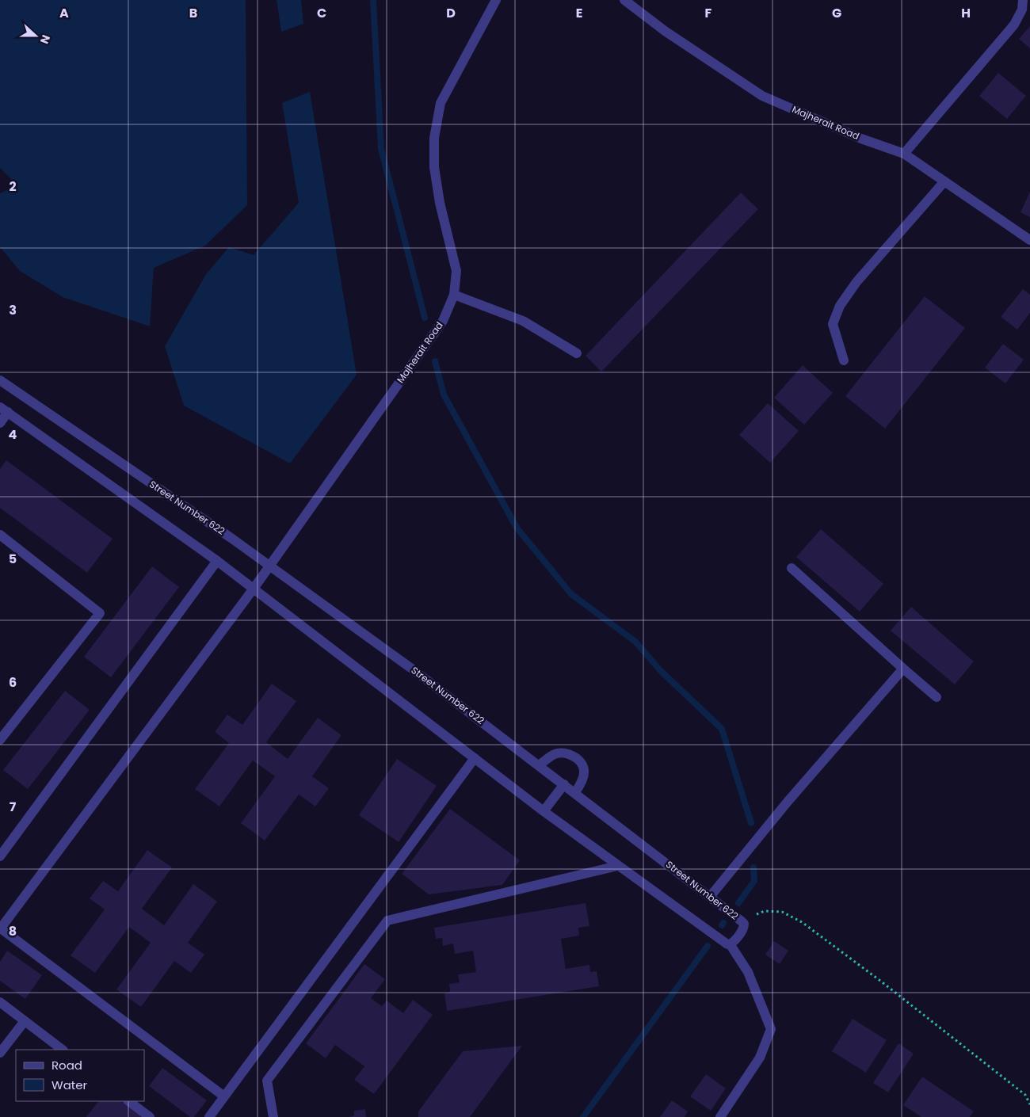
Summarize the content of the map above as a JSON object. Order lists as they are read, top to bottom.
{
  "streets": {
    "street": ["Majherait Road", "Street Number 622"]
  },
  "crossings": [
    ["Majherait Road", "Street Number 622"]
  ],
  "legend": ["Road", "Water"],
  "north": "right",
  "grid": {
    "columns": [
      "A",
      "B",
      "C",
      "D",
      "E",
      "F",
      "G",
      "H"
    ],
    "rows": [
      "2",
      "3",
      "4",
      "5",
      "6",
      "7",
      "8"
    ]
  }
}
